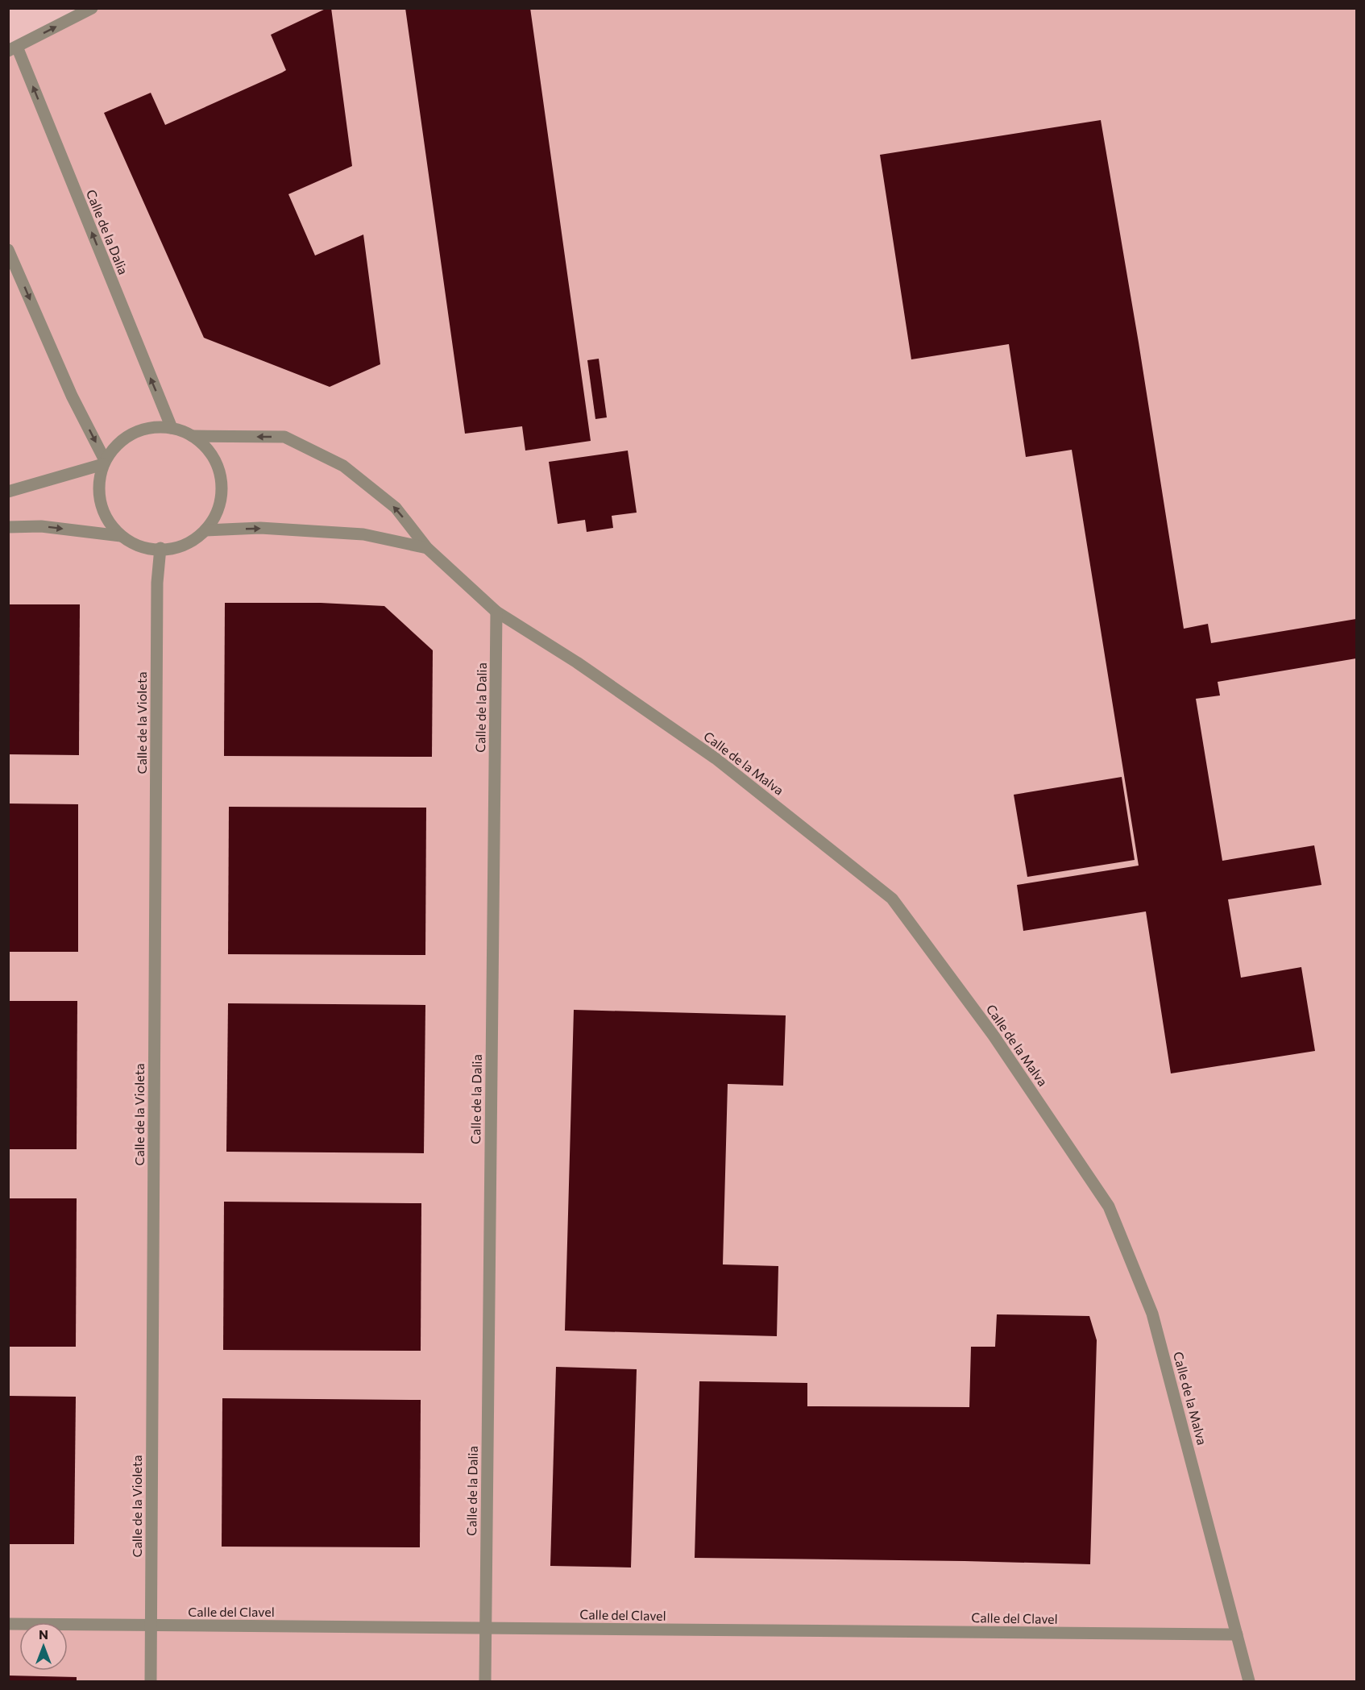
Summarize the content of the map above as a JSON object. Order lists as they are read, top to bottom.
{
  "streets": {
    "street": [
      "Calle de la Dalia",
      "Calle de la Violeta",
      "Calle de la Malva",
      "Calle del Clavel"
    ]
  },
  "crossings": [
    ["Calle de la Dalia", "Calle de la Violeta"],
    ["Calle de la Dalia", "Calle de la Malva"],
    ["Calle de la Dalia", "Calle del Clavel"],
    ["Calle de la Violeta", "Calle del Clavel"],
    ["Calle de la Malva", "Calle del Clavel"]
  ],
  "north": "top"
}
